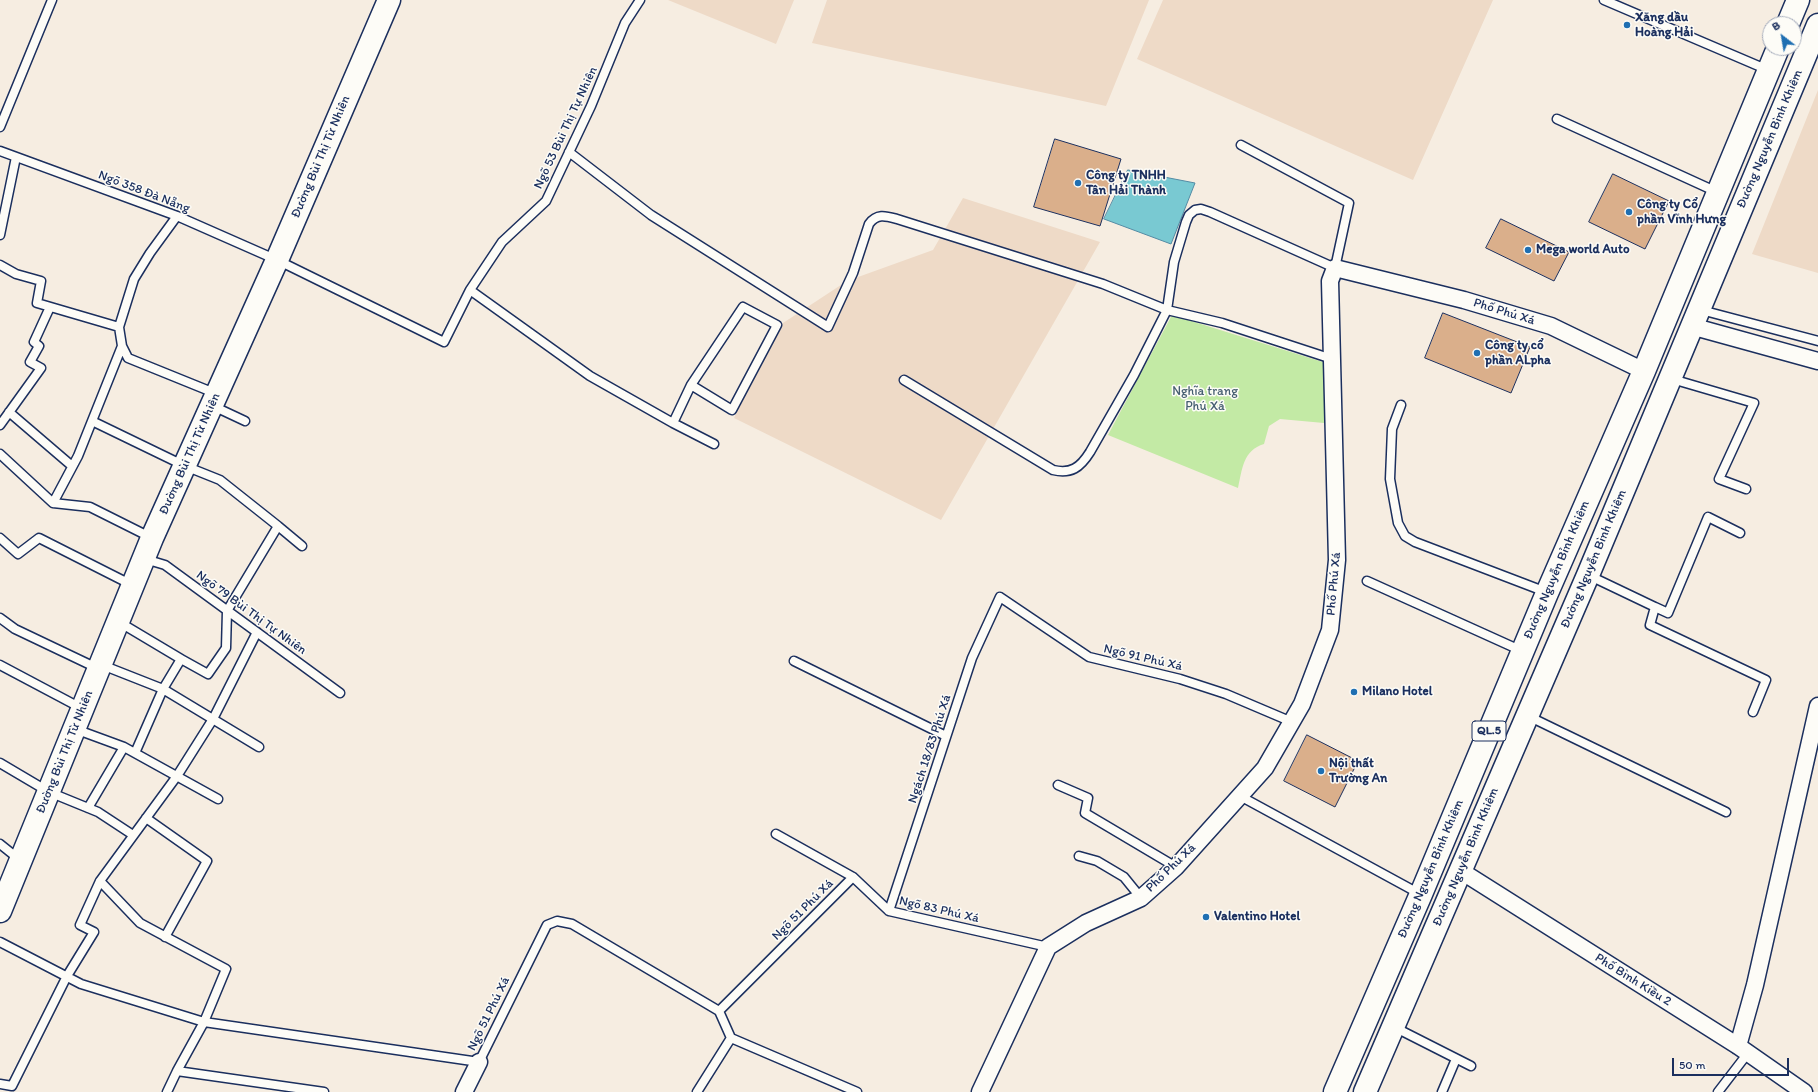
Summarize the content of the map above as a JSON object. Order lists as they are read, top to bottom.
{
  "streets": {
    "main road": [
      "Đường Nguyễn Bình Khiêm",
      "Đường Bùi Thị Từ Nhiên",
      "Đường Nguyễn Bỉnh Khiêm",
      "QL.5"
    ],
    "street": ["Phố Phú Xá", "Phố Bình Kiều 2"],
    "lane": [
      "Ngõ 53 Bùi Thị Tự Nhiên",
      "Ngõ 358 Đà Nẵng",
      "Ngõ 79 Bùi Thị Tự Nhiên",
      "Ngõ 91 Phú Xá",
      "Ngách 18/83 Phú Xá",
      "Ngõ 51 Phú Xá",
      "Ngõ 83 Phú Xá"
    ]
  },
  "crossings": [
    ["Ngõ 53 Bùi Thị Tự Nhiên", "Đường Bùi Thị Từ Nhiên"],
    ["Ngõ 53 Bùi Thị Tự Nhiên", "Ngõ 358 Đà Nẵng"],
    ["Đường Nguyễn Bình Khiêm", "Phố Bình Kiều 2"],
    ["Đường Bùi Thị Từ Nhiên", "Ngõ 358 Đà Nẵng"],
    ["Đường Bùi Thị Từ Nhiên", "Ngõ 79 Bùi Thị Tự Nhiên"],
    ["Phố Phú Xá", "Đường Nguyễn Bỉnh Khiêm"],
    ["Phố Phú Xá", "Ngõ 91 Phú Xá"],
    ["Phố Phú Xá", "Ngõ 83 Phú Xá"],
    ["Ngõ 91 Phú Xá", "Ngách 18/83 Phú Xá"],
    ["Ngách 18/83 Phú Xá", "Ngõ 83 Phú Xá"],
    ["Ngõ 51 Phú Xá", "Ngõ 83 Phú Xá"]
  ],
  "parks": ["Nghĩa trang Phú Xá"],
  "places": [
    "Xăng dầu Hoàng Hải",
    "Công ty TNHH Tân Hải Thành",
    "Công ty Cổ phần Vĩnh Hưng",
    "Mega world Auto",
    "Công ty cổ phần ALpha",
    "Milano Hotel",
    "Nội thất Trường An",
    "Valentino Hotel"
  ],
  "scale_bar": "50 m",
  "north": "top left"
}
